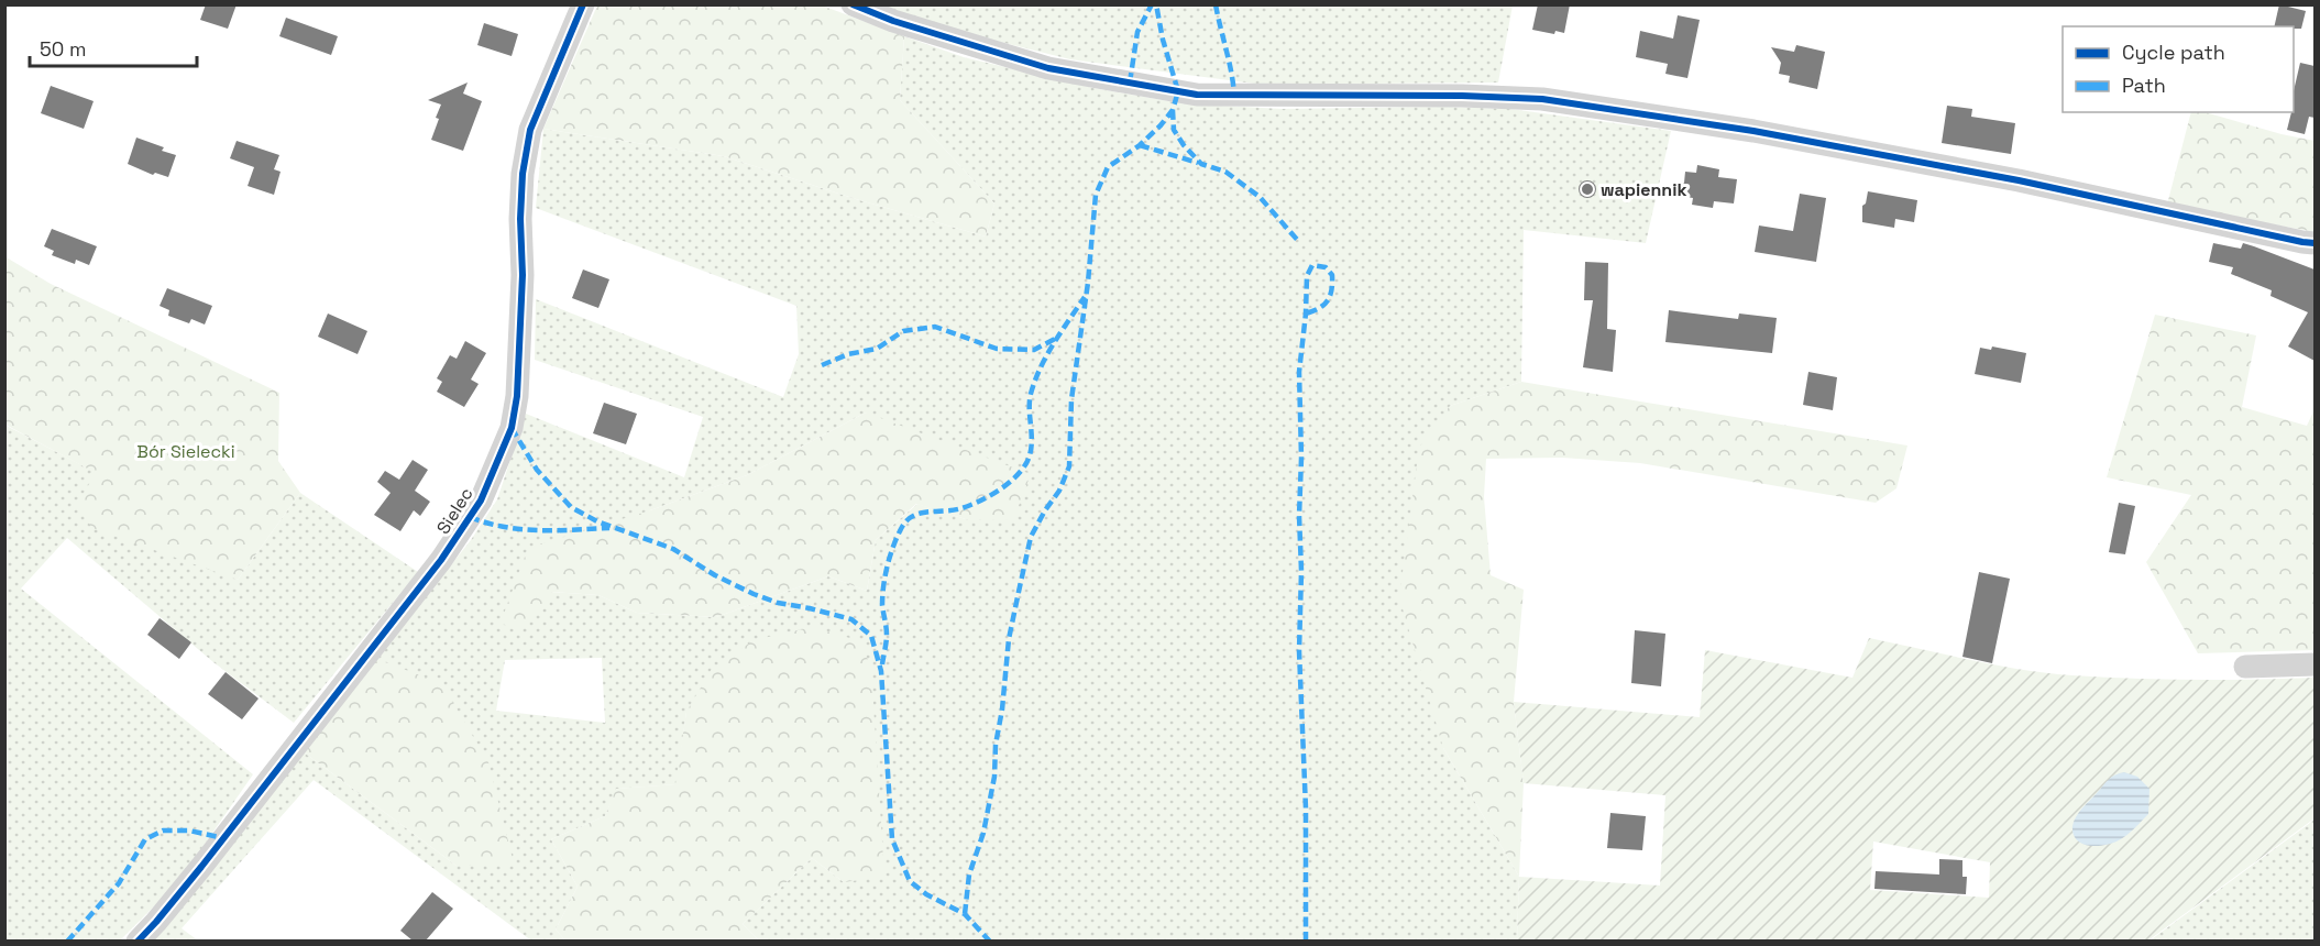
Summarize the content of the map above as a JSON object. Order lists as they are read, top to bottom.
{
  "streets": {
    "street": ["Sielec"]
  },
  "parks": ["Bór Sielecki"],
  "places": ["wapiennik"],
  "legend": ["Cycle path", "Path"],
  "scale_bar": "50 m"
}
